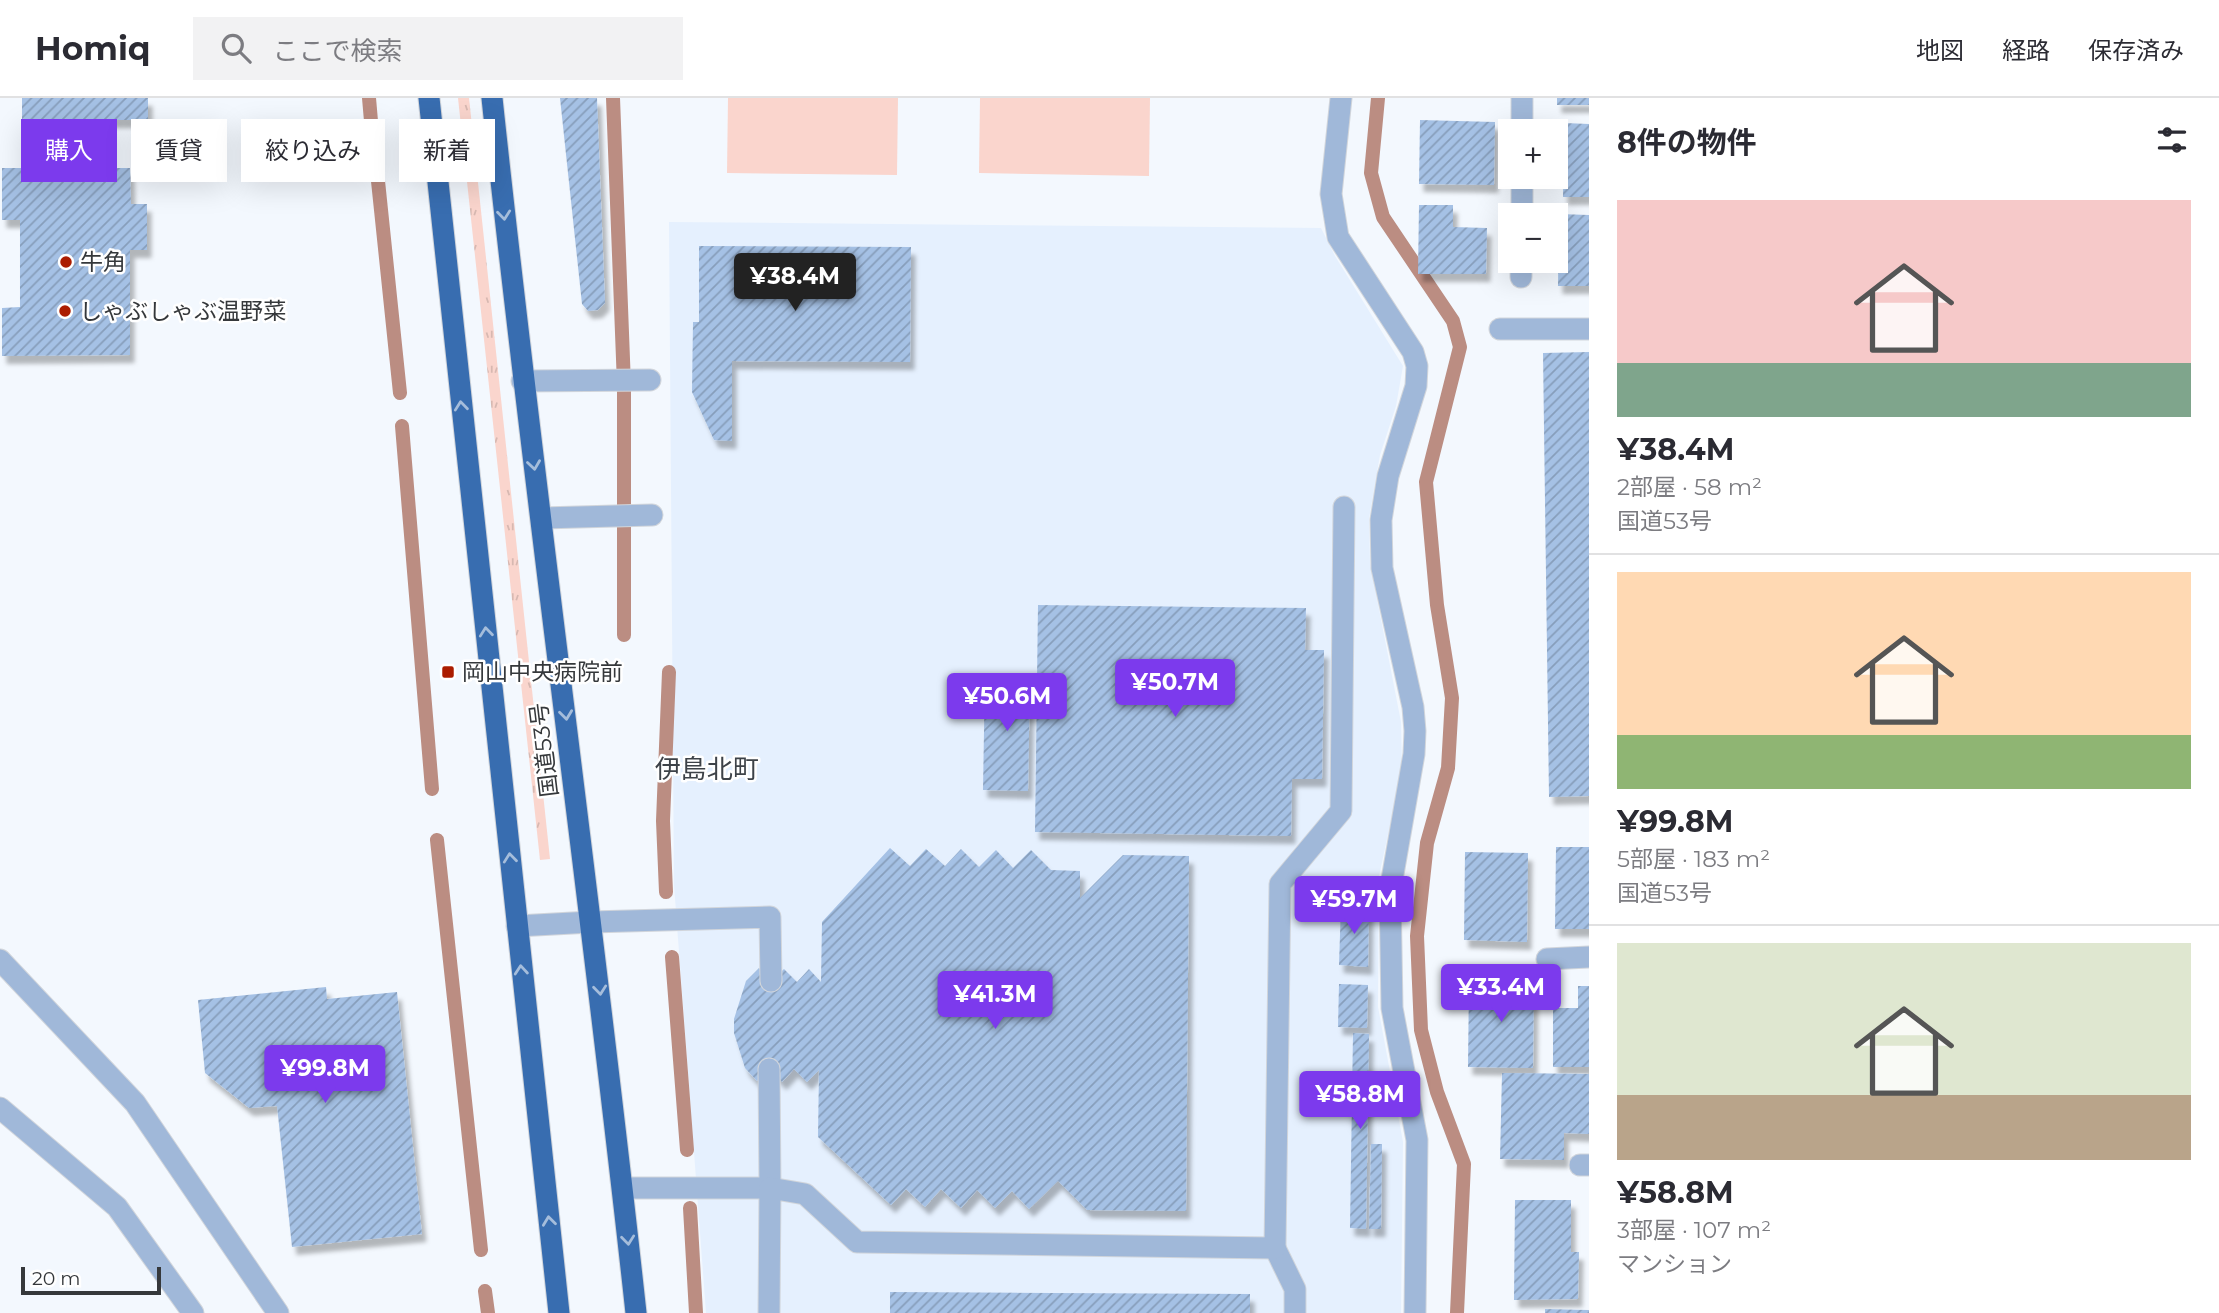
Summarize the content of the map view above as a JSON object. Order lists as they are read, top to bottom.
{
  "streets": {
    "highway": ["国道53号"]
  },
  "districts": ["伊島北町"],
  "places": {
    "other": ["牛角", "しゃぶしゃぶ温野菜"],
    "transit": ["岡山中央病院前"]
  },
  "scale_bar": "20 m",
  "page": {
    "header": "Homiq",
    "search": "ここで検索",
    "nav": ["地図", "経路", "保存済み"],
    "heading": "8件の物件",
    "map_buttons": ["+", "−"],
    "chip": [
      "購入",
      "賃貸",
      "絞り込み",
      "新着"
    ],
    "list": [
      {
        "name": "¥38.4M",
        "note": "2部屋 · 58 m² · 国道53号"
      },
      {
        "name": "¥99.8M",
        "note": "5部屋 · 183 m² · 国道53号"
      },
      {
        "name": "¥58.8M",
        "note": "3部屋 · 107 m² · マンション"
      }
    ],
    "price": [
      "¥38.4M",
      "¥50.7M",
      "¥50.6M",
      "¥59.7M",
      "¥33.4M",
      "¥41.3M",
      "¥99.8M",
      "¥58.8M"
    ],
    "scale": "20 m"
  }
}
